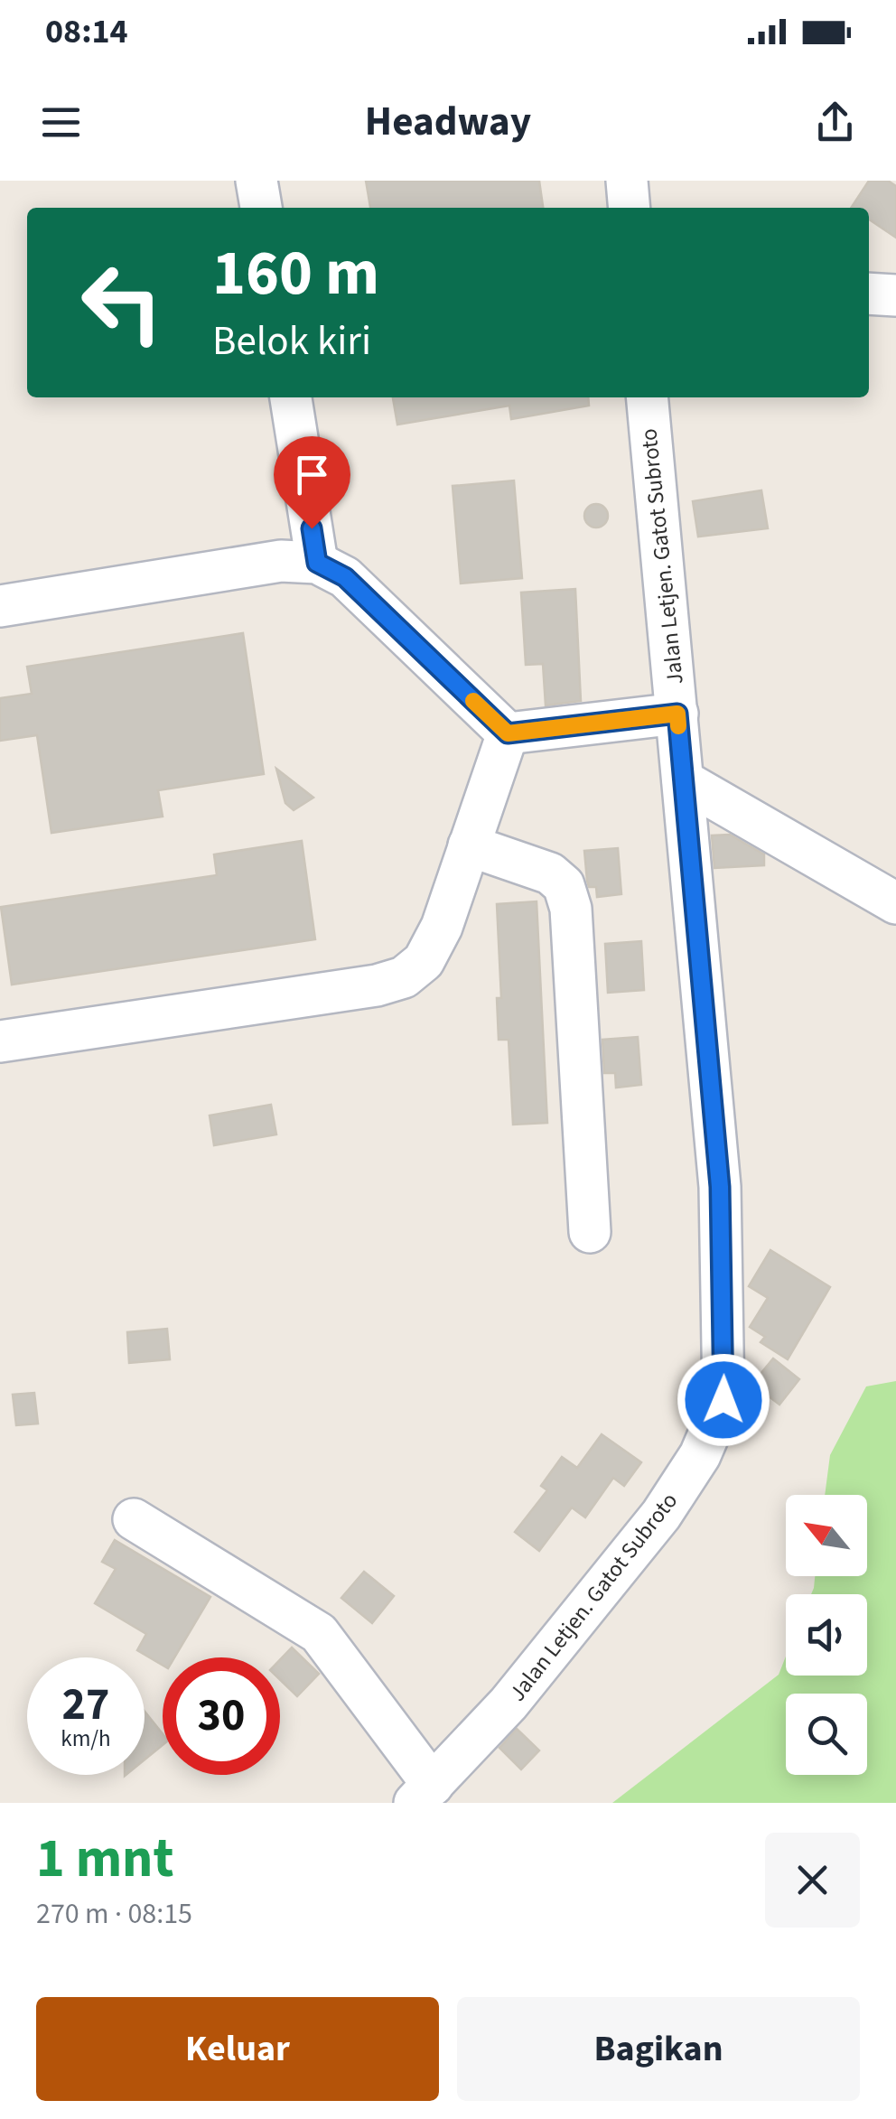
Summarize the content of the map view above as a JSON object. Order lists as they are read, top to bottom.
{
  "streets": {
    "street": ["Jalan Letjen. Gatot Subroto"]
  },
  "north": "top left",
  "page": {
    "status": "08:14",
    "header": "Headway",
    "turn": ["160 m", "Belok kiri"],
    "speed": "27 km/h",
    "limit": "30",
    "heading": ["1 mnt", "270 m · 08:15"],
    "buttons": ["Keluar", "Bagikan"]
  }
}
